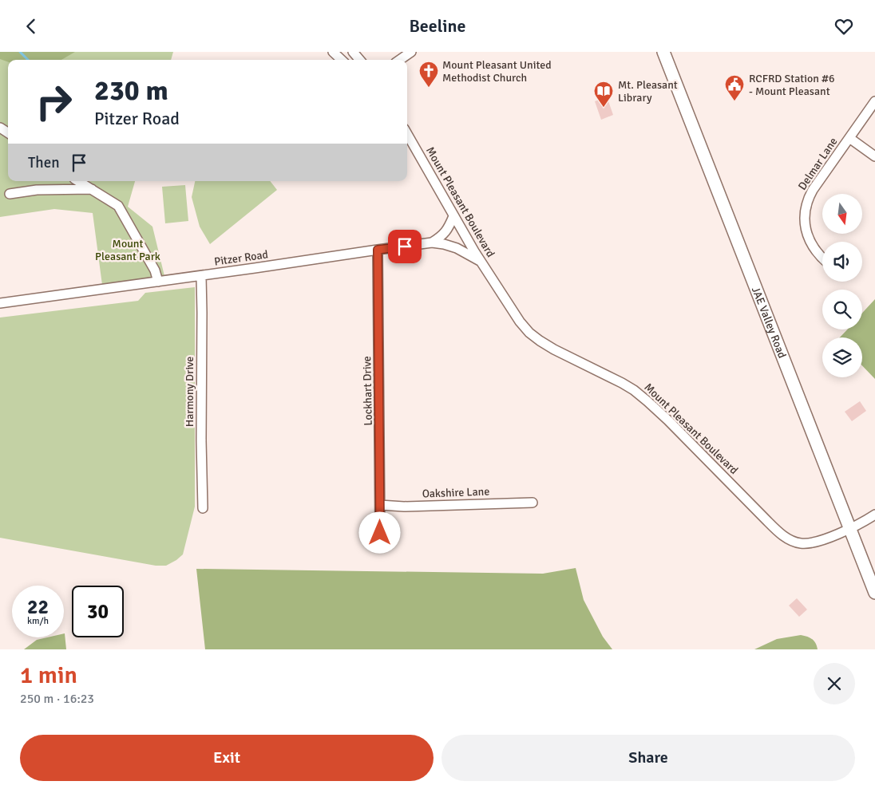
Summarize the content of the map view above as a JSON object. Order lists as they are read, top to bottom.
{
  "streets": {
    "main road": ["JAE Valley Road"],
    "street": [
      "Delmar Lane",
      "Mount Pleasant Boulevard",
      "Pitzer Road",
      "Lockhart Drive",
      "Harmony Drive",
      "Oakshire Lane"
    ]
  },
  "crossings": [
    ["Mount Pleasant Boulevard", "Pitzer Road"],
    ["Mount Pleasant Boulevard", "JAE Valley Road"],
    ["Pitzer Road", "Lockhart Drive"],
    ["Pitzer Road", "Harmony Drive"],
    ["Lockhart Drive", "Oakshire Lane"]
  ],
  "parks": ["Mount Pleasant Park"],
  "places": {
    "church": ["Mount Pleasant United Methodist Church"],
    "public building": ["RCFRD Station #6 - Mount Pleasant"],
    "library": ["Mt. Pleasant Library"]
  },
  "north": "bottom",
  "page": {
    "header": "Beeline",
    "turn": ["230 m", "Pitzer Road"],
    "then": "Then",
    "speed": "22 km/h",
    "limit": "30",
    "heading": ["1 min", "250 m · 16:23"],
    "buttons": ["Exit", "Share"]
  }
}
